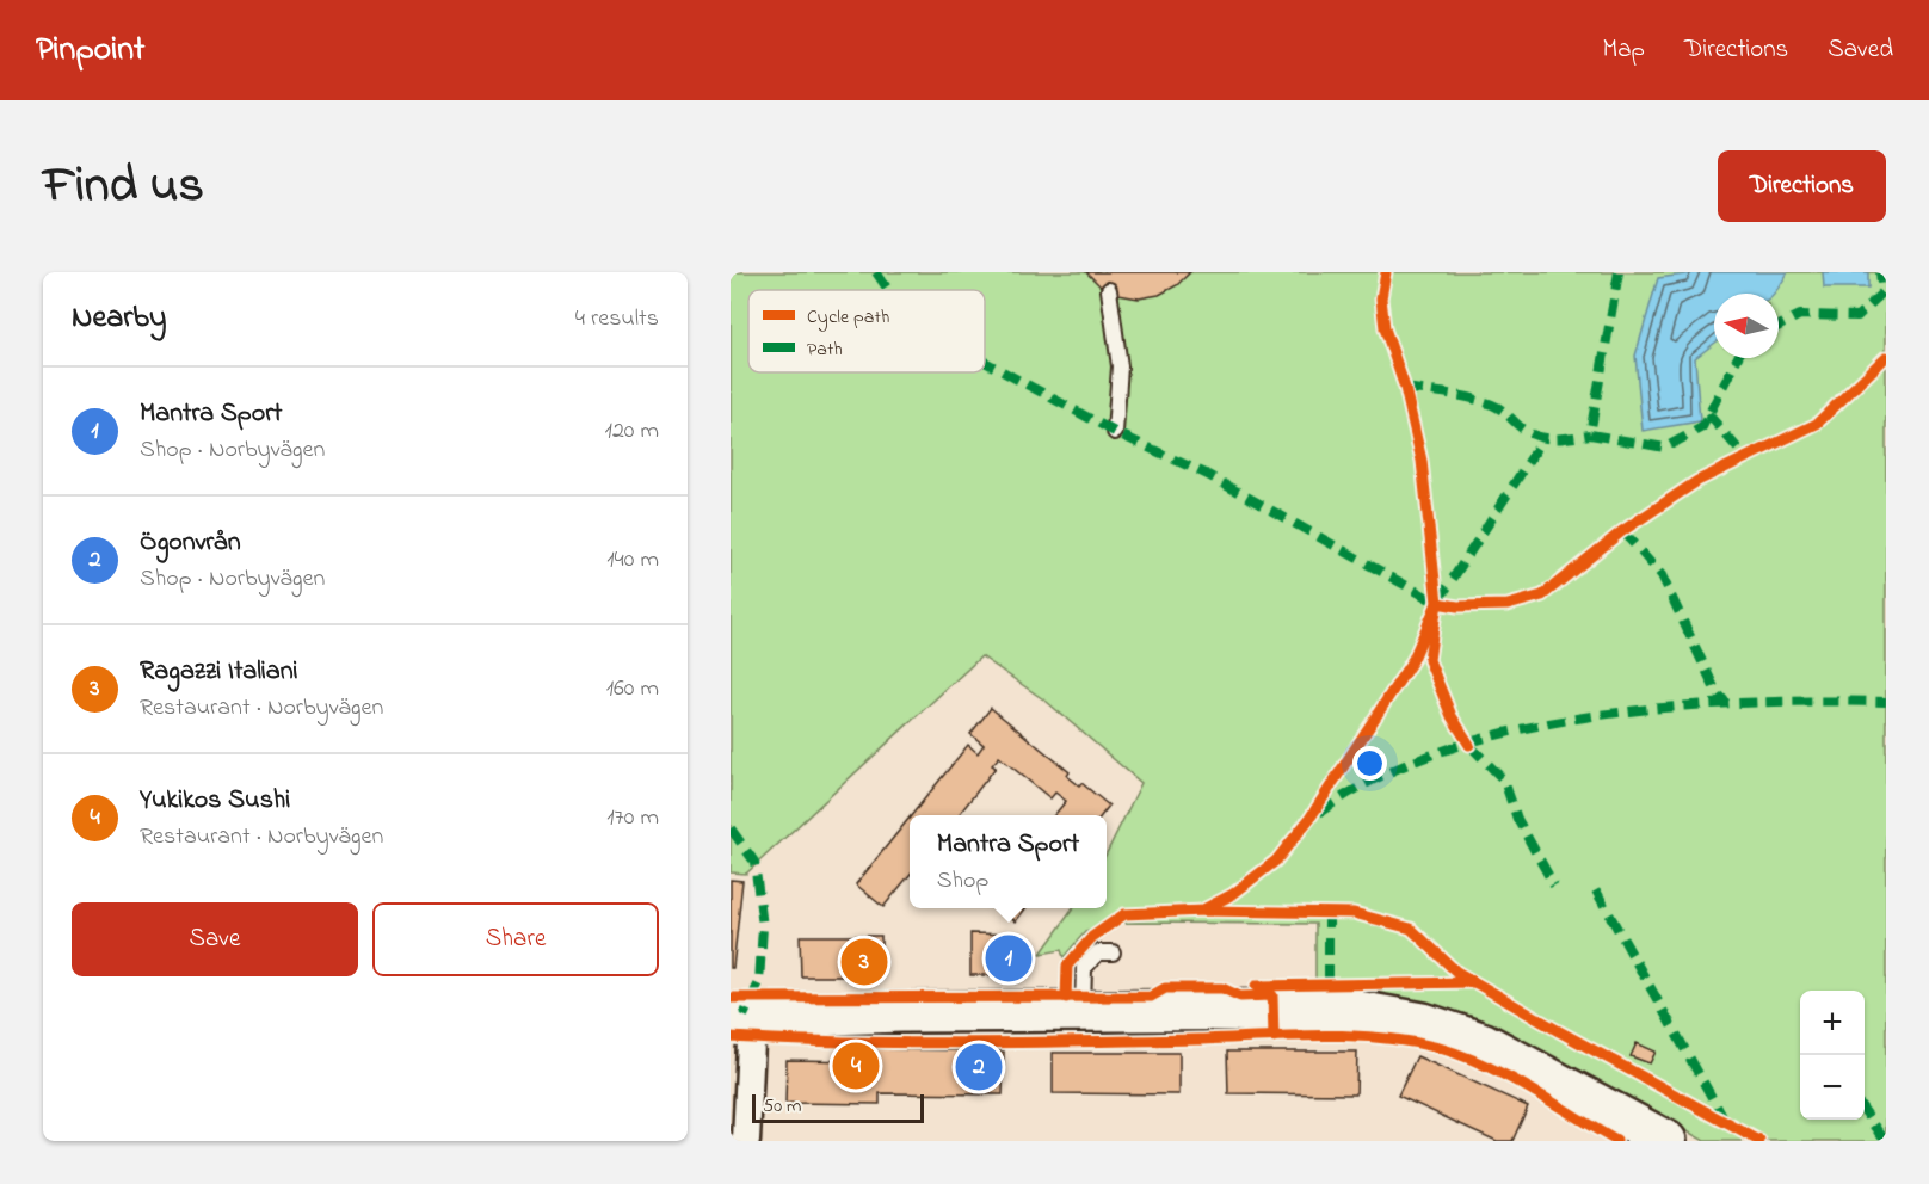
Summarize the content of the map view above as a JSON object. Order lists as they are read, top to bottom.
{
  "legend": ["Cycle path", "Path"],
  "scale_bar": "50 m",
  "north": "left",
  "page": {
    "header": "Pinpoint",
    "nav": ["Map", "Directions", "Saved"],
    "title": "Find us",
    "buttons": [
      "Directions",
      ["Save", "Share"]
    ],
    "heading": ["Nearby", "4 results"],
    "list": [
      {
        "mark": "1",
        "name": "Mantra Sport",
        "note": "Shop · Norbyvägen",
        "value": "120 m"
      },
      {
        "mark": "2",
        "name": "Ögonvrån",
        "note": "Shop · Norbyvägen",
        "value": "140 m"
      },
      {
        "mark": "3",
        "name": "Ragazzi Italiani",
        "note": "Restaurant · Norbyvägen",
        "value": "160 m"
      },
      {
        "mark": "4",
        "name": "Yukikos Sushi",
        "note": "Restaurant · Norbyvägen",
        "value": "170 m"
      }
    ],
    "popup": ["Mantra Sport", "Shop"],
    "pins": [
      "1",
      "3",
      "4",
      "2"
    ],
    "map_buttons": ["+", "−"],
    "scale": "50 m"
  }
}
